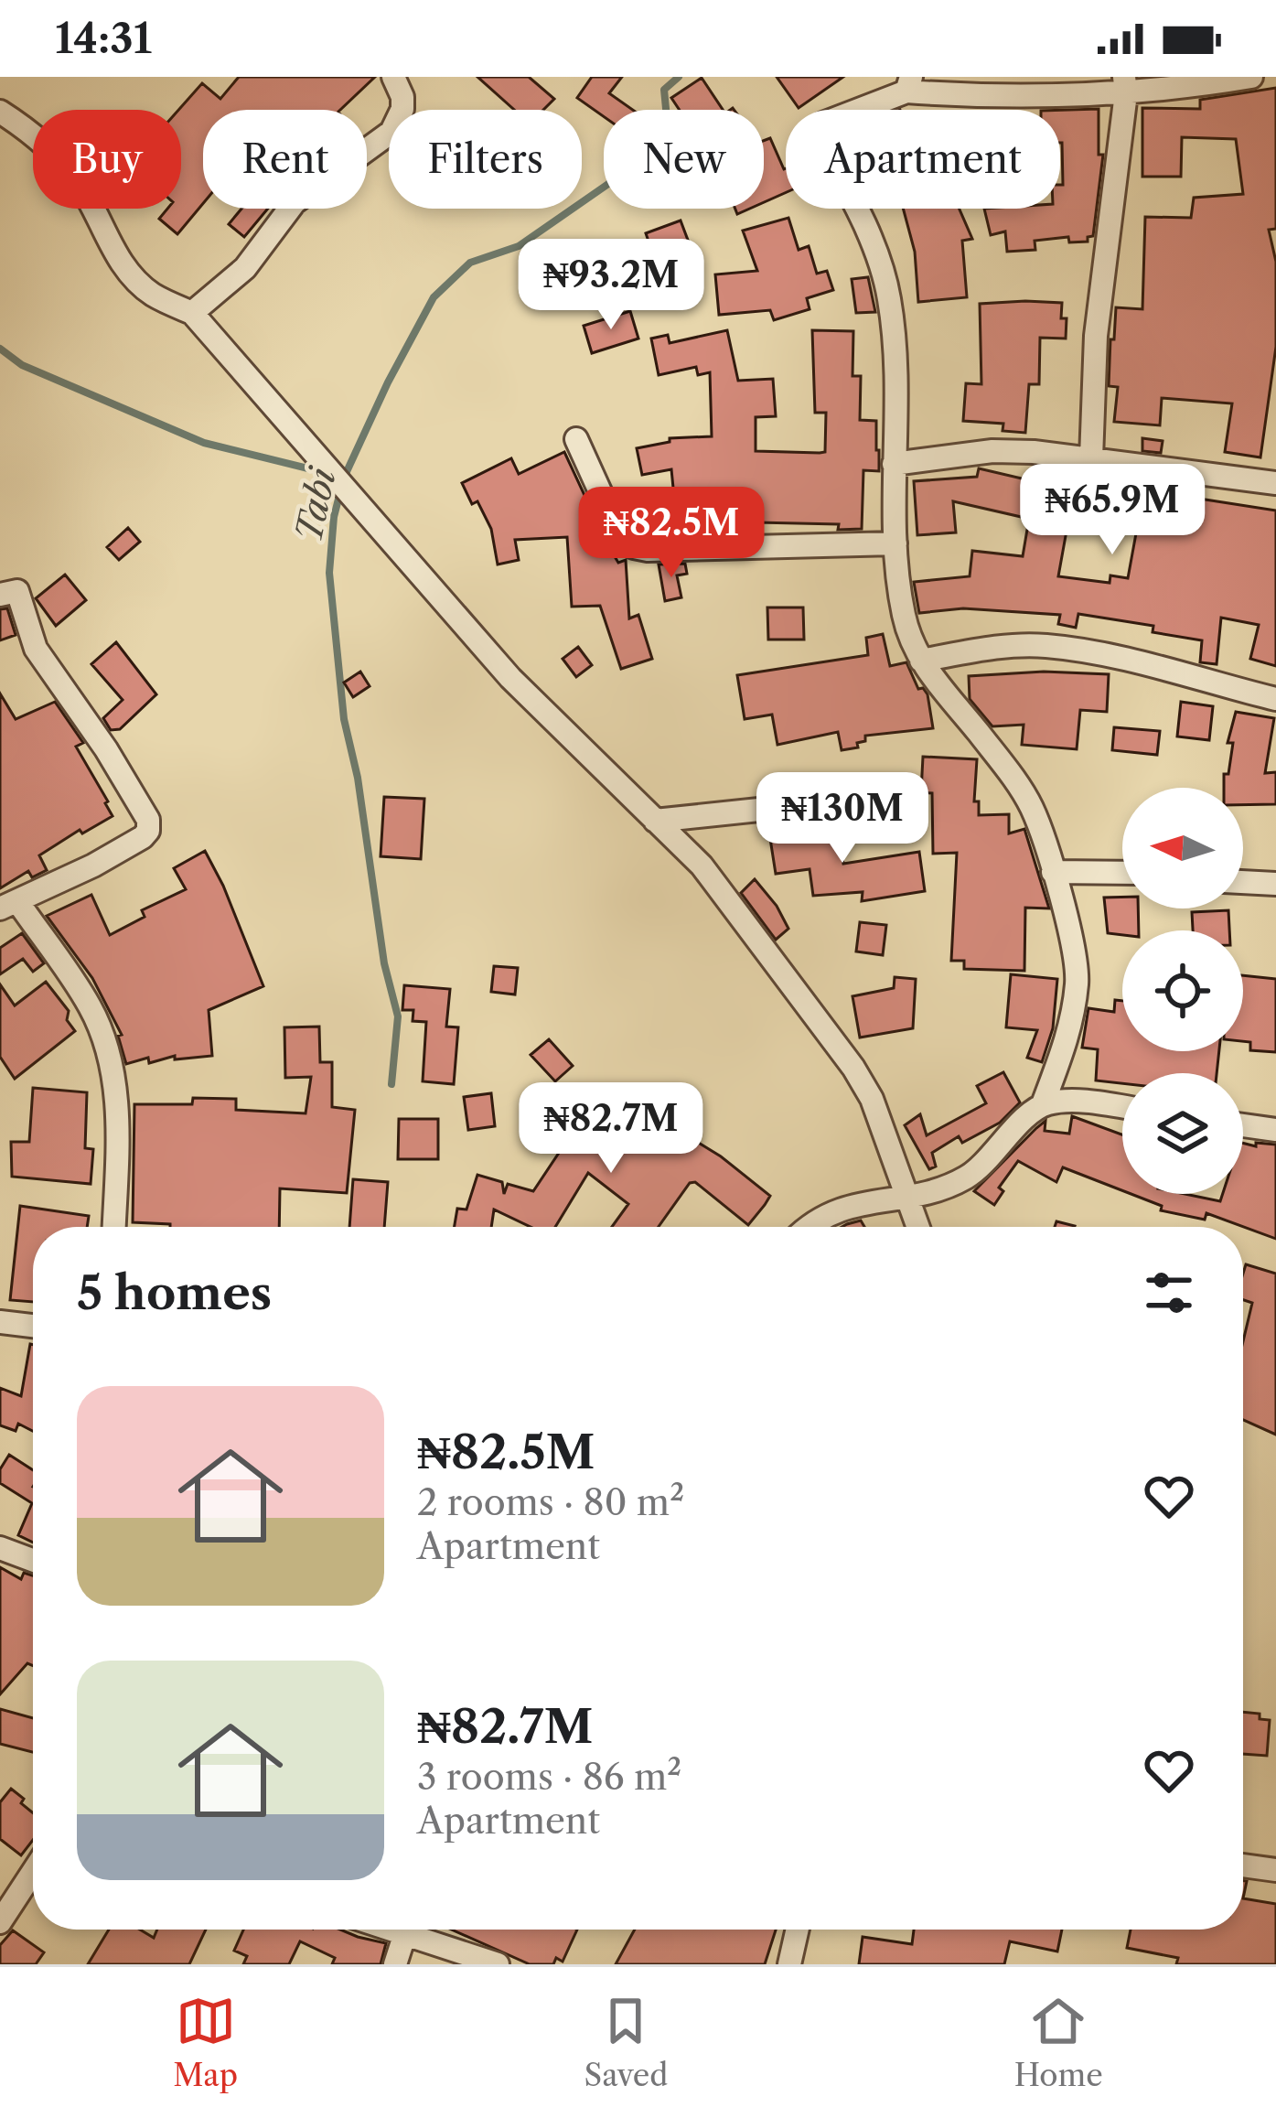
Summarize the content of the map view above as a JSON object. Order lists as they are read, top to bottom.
{
  "water": ["Tabi"],
  "north": "left",
  "page": {
    "status": "14:31",
    "chip": [
      "Buy",
      "Rent",
      "Filters",
      "New",
      "Apartment"
    ],
    "price": [
      "₦93.2M",
      "₦65.9M",
      "₦82.5M",
      "₦130M",
      "₦82.7M"
    ],
    "heading": "5 homes",
    "list": [
      {
        "name": "₦82.5M",
        "note": "2 rooms · 80 m² · Apartment"
      },
      {
        "name": "₦82.7M",
        "note": "3 rooms · 86 m² · Apartment"
      }
    ],
    "tabs": ["Map", "Saved", "Home"]
  }
}
